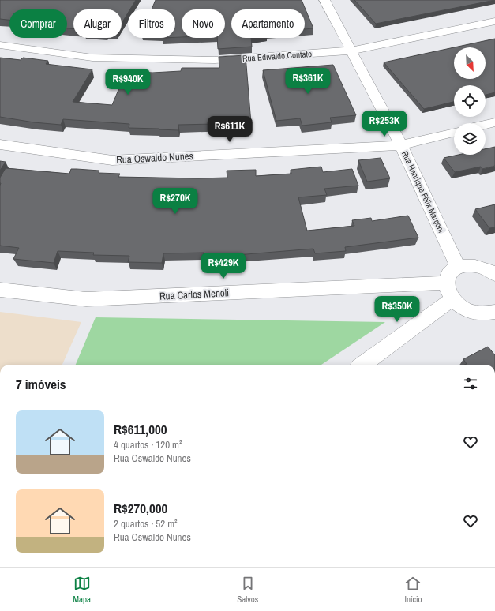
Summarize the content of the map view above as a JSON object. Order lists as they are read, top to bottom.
{
  "streets": {
    "street": [
      "Rua Edivaldo Contato",
      "Rua Oswaldo Nunes",
      "Rua Henrique Félix Marçoni",
      "Rua Carlos Menoli"
    ]
  },
  "crossings": [
    ["Rua Edivaldo Contato", "Rua Henrique Félix Marçoni"],
    ["Rua Oswaldo Nunes", "Rua Henrique Félix Marçoni"]
  ],
  "north": "bottom right",
  "page": {
    "chip": [
      "Comprar",
      "Alugar",
      "Filtros",
      "Novo",
      "Apartamento"
    ],
    "price": [
      "R$361K",
      "R$940K",
      "R$253K",
      "R$611K",
      "R$270K",
      "R$429K",
      "R$350K"
    ],
    "heading": "7 imóveis",
    "list": [
      {
        "name": "R$611,000",
        "note": "4 quartos · 120 m² · Rua Oswaldo Nunes"
      },
      {
        "name": "R$270,000",
        "note": "2 quartos · 52 m² · Rua Oswaldo Nunes"
      }
    ],
    "tabs": ["Mapa", "Salvos", "Início"]
  }
}
